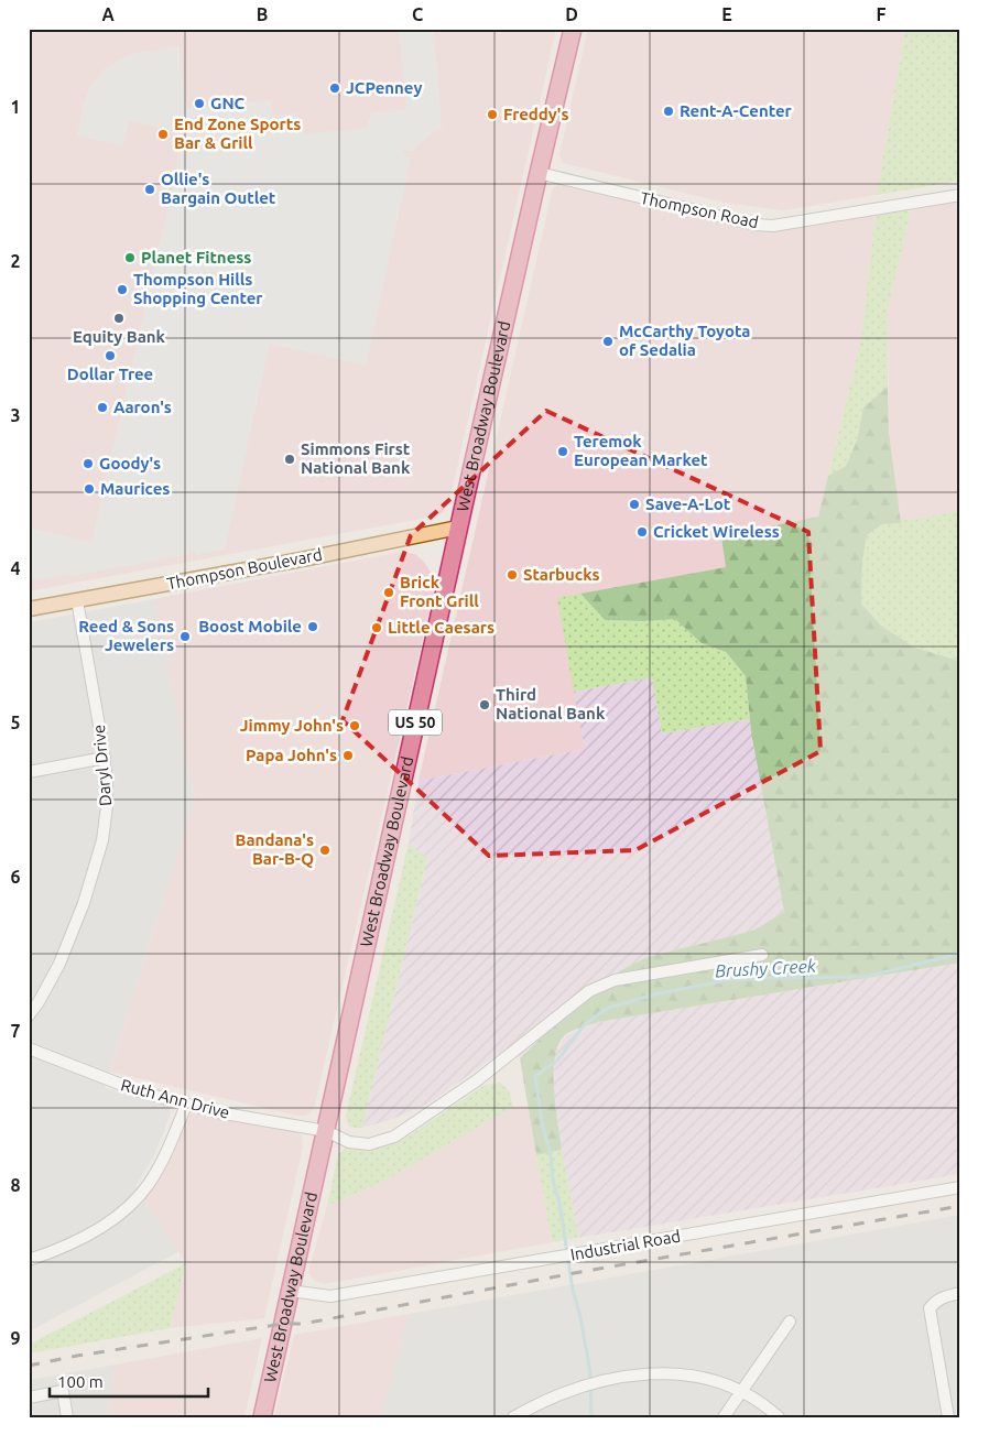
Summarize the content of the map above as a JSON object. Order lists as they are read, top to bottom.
{
  "streets": {
    "highway": ["West Broadway Boulevard", "US 50"],
    "main road": ["Thompson Boulevard"],
    "street": [
      "Thompson Road",
      "Daryl Drive",
      "Ruth Ann Drive",
      "Industrial Road"
    ]
  },
  "crossings": [
    ["Thompson Road", "West Broadway Boulevard"],
    ["West Broadway Boulevard", "Thompson Boulevard"],
    ["West Broadway Boulevard", "Ruth Ann Drive"],
    ["West Broadway Boulevard", "Industrial Road"],
    ["Thompson Boulevard", "Daryl Drive"]
  ],
  "water": ["Brushy Creek"],
  "places": [
    "JCPenney",
    "GNC",
    "Rent-A-Center",
    "Freddy's",
    "End Zone Sports Bar & Grill",
    "Ollie's Bargain Outlet",
    "Planet Fitness",
    "Thompson Hills Shopping Center",
    "Equity Bank",
    "McCarthy Toyota of Sedalia",
    "Dollar Tree",
    "Aaron's",
    "Teremok European Market",
    "Simmons First National Bank",
    "Goody's",
    "Maurices",
    "Save-A-Lot",
    "Cricket Wireless",
    "Starbucks",
    "Brick Front Grill",
    "Boost Mobile",
    "Little Caesars",
    "Reed & Sons Jewelers",
    "Third National Bank",
    "Jimmy John's",
    "Papa John's",
    "Bandana's Bar-B-Q"
  ],
  "scale_bar": "100 m",
  "grid": {
    "columns": [
      "A",
      "B",
      "C",
      "D",
      "E",
      "F"
    ],
    "rows": [
      "1",
      "2",
      "3",
      "4",
      "5",
      "6",
      "7",
      "8",
      "9"
    ]
  }
}
